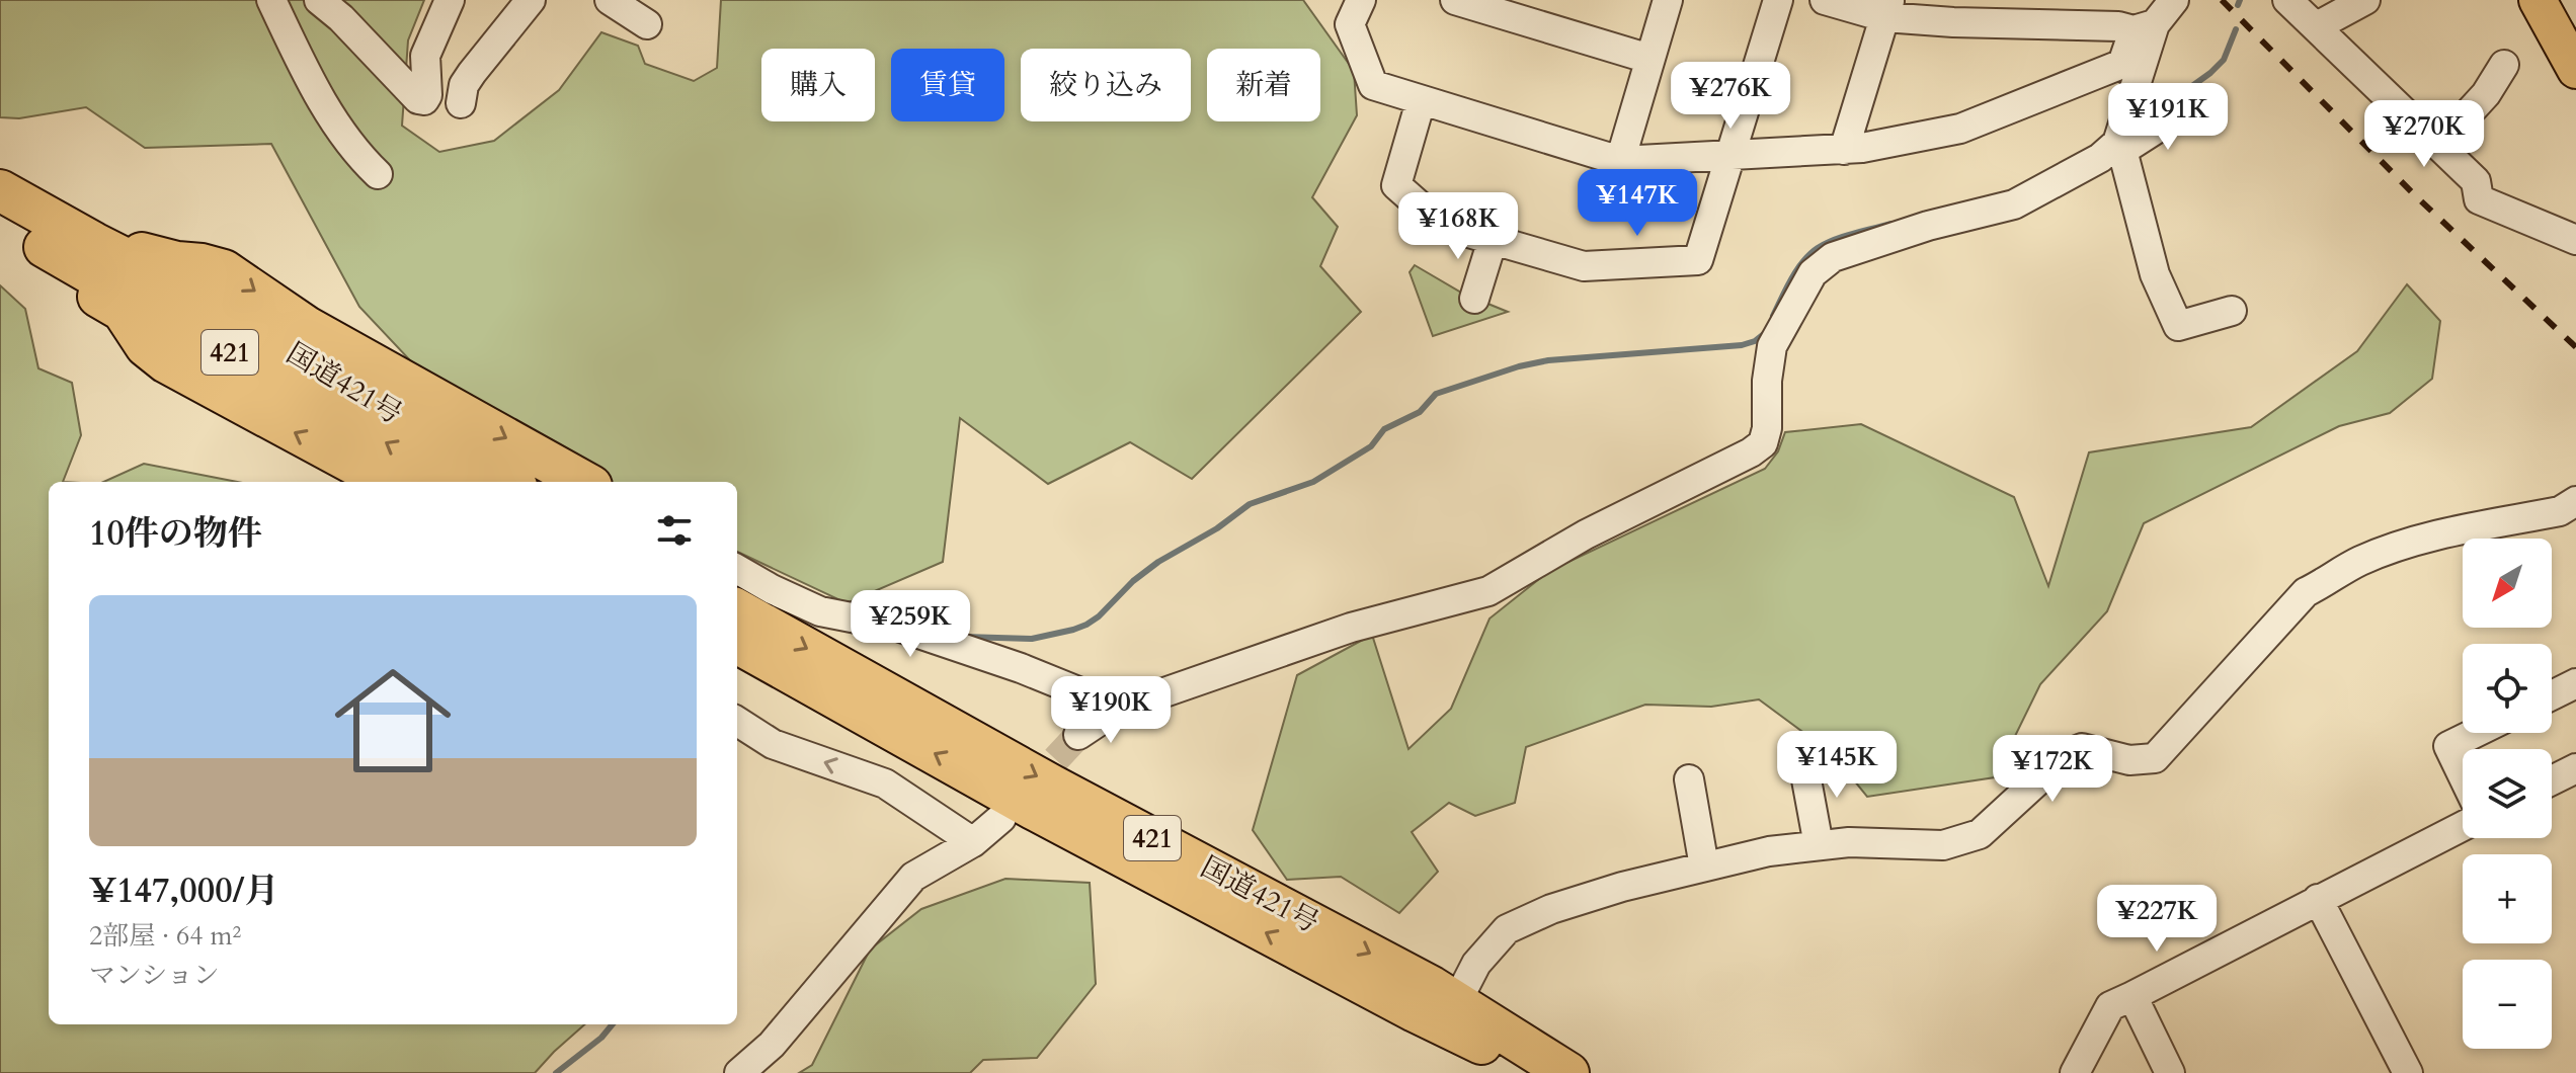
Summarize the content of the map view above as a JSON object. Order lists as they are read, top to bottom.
{
  "streets": {
    "highway": ["421", "国道421号"]
  },
  "north": "bottom left",
  "page": {
    "chip": [
      "購入",
      "賃貸",
      "絞り込み",
      "新着"
    ],
    "price": [
      "¥276K",
      "¥191K",
      "¥270K",
      "¥147K",
      "¥168K",
      "¥259K",
      "¥190K",
      "¥145K",
      "¥172K",
      "¥227K"
    ],
    "heading": "10件の物件",
    "map_buttons": ["+", "−"],
    "list": [
      {
        "name": "¥147,000/月",
        "note": "2部屋 · 64 m² · マンション"
      }
    ]
  }
}
